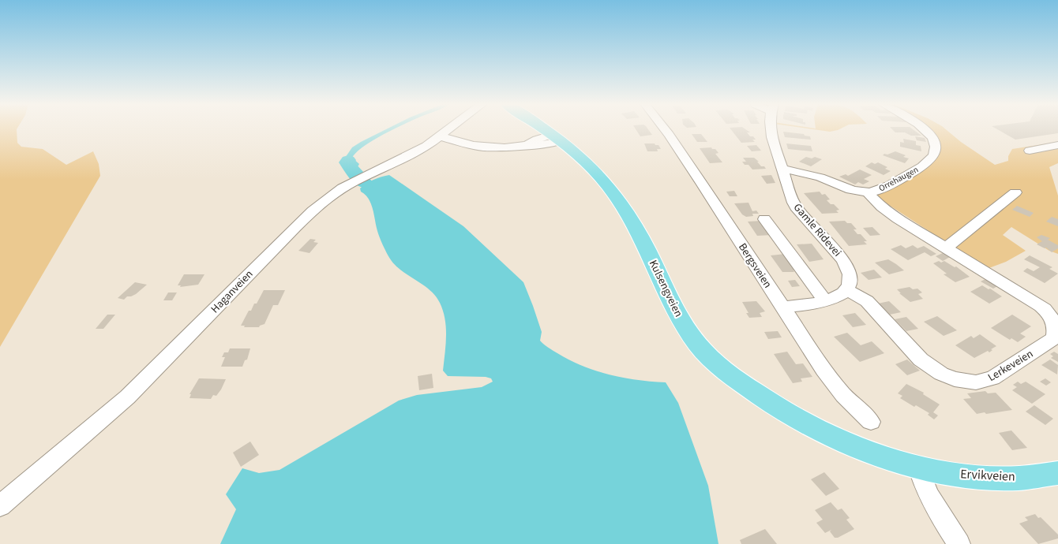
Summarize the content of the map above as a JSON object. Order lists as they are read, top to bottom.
{
  "streets": {
    "main road": ["Kulsengveien", "Ervikveien"],
    "street": [
      "Orrehaugen",
      "Gamle Ridevei",
      "Bergsveien",
      "Haganveien",
      "Lerkeveien"
    ]
  },
  "crossings": [
    ["Orrehaugen", "Gamle Ridevei"],
    ["Orrehaugen", "Lerkeveien"],
    ["Gamle Ridevei", "Lerkeveien"],
    ["Kulsengveien", "Ervikveien"]
  ]
}
